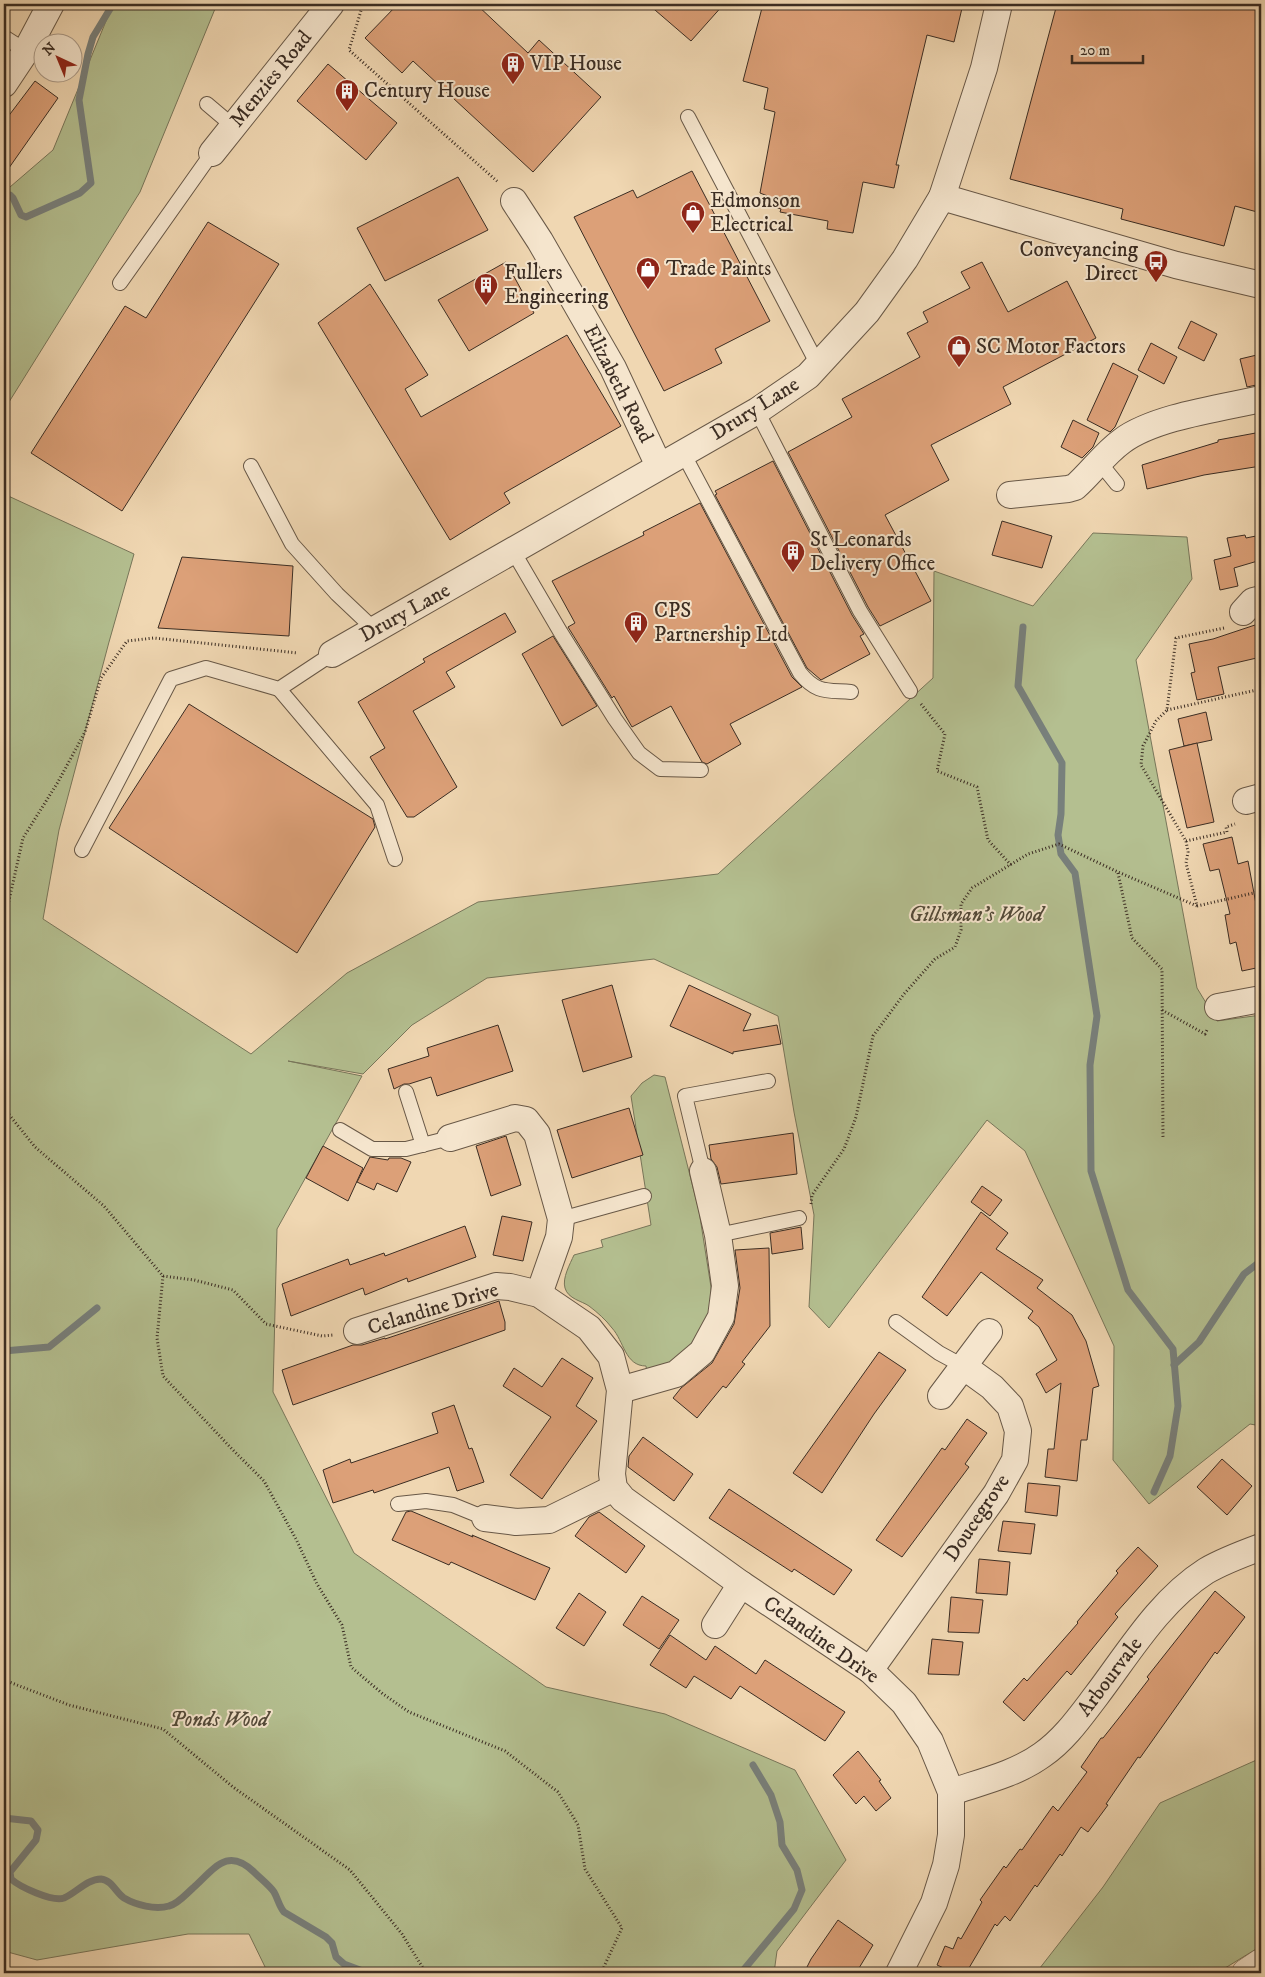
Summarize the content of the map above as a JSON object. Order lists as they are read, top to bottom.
{
  "streets": {
    "street": [
      "Menzies Road",
      "Elizabeth Road",
      "Drury Lane",
      "Celandine Drive",
      "Doucegrove",
      "Arbourvale"
    ]
  },
  "crossings": [
    ["Elizabeth Road", "Drury Lane"],
    ["Celandine Drive", "Doucegrove"],
    ["Celandine Drive", "Arbourvale"]
  ],
  "parks": ["Gillsman's Wood", "Ponds Wood"],
  "places": {
    "building": [
      "VIP House",
      "Century House",
      "Fullers Engineering",
      "St Leonards Delivery Office",
      "CPS Partnership Ltd"
    ],
    "shop": ["Edmonson Electrical", "Trade Paints", "SC Motor Factors"],
    "bus stop": ["Conveyancing Direct"]
  },
  "scale_bar": "20 m",
  "north": "top left"
}
